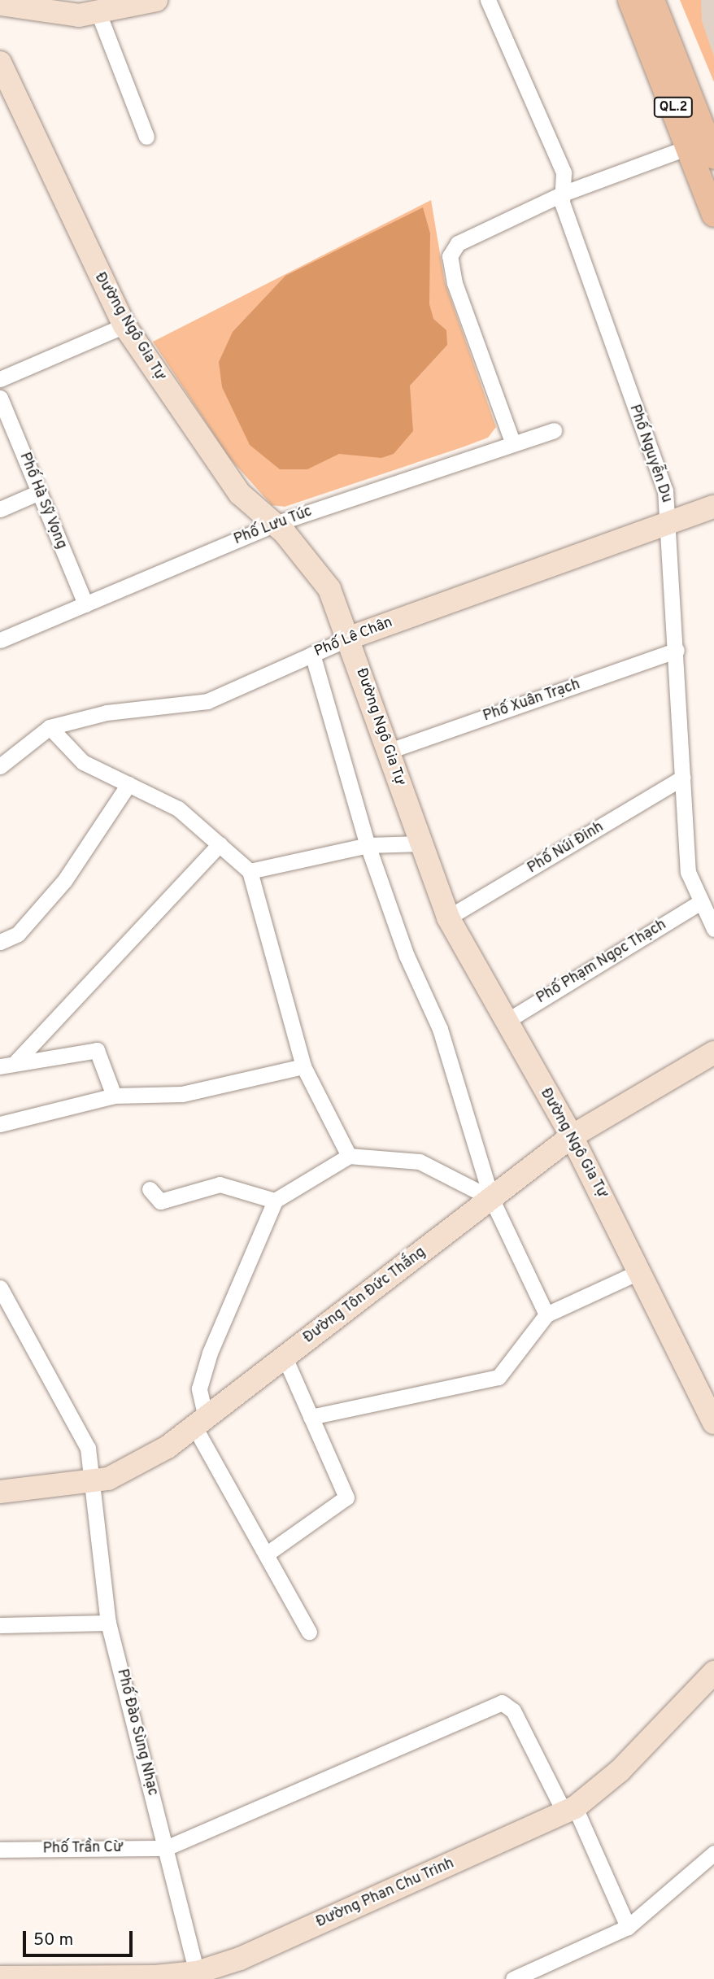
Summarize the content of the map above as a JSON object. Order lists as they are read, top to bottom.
{
  "streets": {
    "main road": ["QL.2"],
    "street": [
      "Đường Ngô Gia Tự",
      "Phố Nguyễn Du",
      "Phố Hà Sỹ Vọng",
      "Phố Lưu Túc",
      "Phố Lê Chân",
      "Phố Xuân Trạch",
      "Phố Núi Đinh",
      "Phố Phạm Ngọc Thạch",
      "Đường Tôn Đức Thắng",
      "Phố Đào Sùng Nhạc",
      "Phố Trần Cừ",
      "Đường Phan Chu Trinh"
    ]
  },
  "crossings": [
    ["Đường Ngô Gia Tự", "Phố Lưu Túc"],
    ["Đường Ngô Gia Tự", "Phố Lê Chân"],
    ["Đường Ngô Gia Tự", "Phố Xuân Trạch"],
    ["Đường Ngô Gia Tự", "Phố Núi Đinh"],
    ["Đường Ngô Gia Tự", "Phố Phạm Ngọc Thạch"],
    ["Đường Ngô Gia Tự", "Đường Tôn Đức Thắng"],
    ["Phố Nguyễn Du", "Phố Lê Chân"],
    ["Phố Nguyễn Du", "Phố Xuân Trạch"],
    ["Phố Nguyễn Du", "Phố Núi Đinh"],
    ["Phố Nguyễn Du", "Phố Phạm Ngọc Thạch"],
    ["Phố Hà Sỹ Vọng", "Phố Lưu Túc"],
    ["Đường Tôn Đức Thắng", "Phố Đào Sùng Nhạc"],
    ["Phố Đào Sùng Nhạc", "Phố Trần Cừ"],
    ["Phố Đào Sùng Nhạc", "Đường Phan Chu Trinh"]
  ],
  "scale_bar": "50 m"
}
